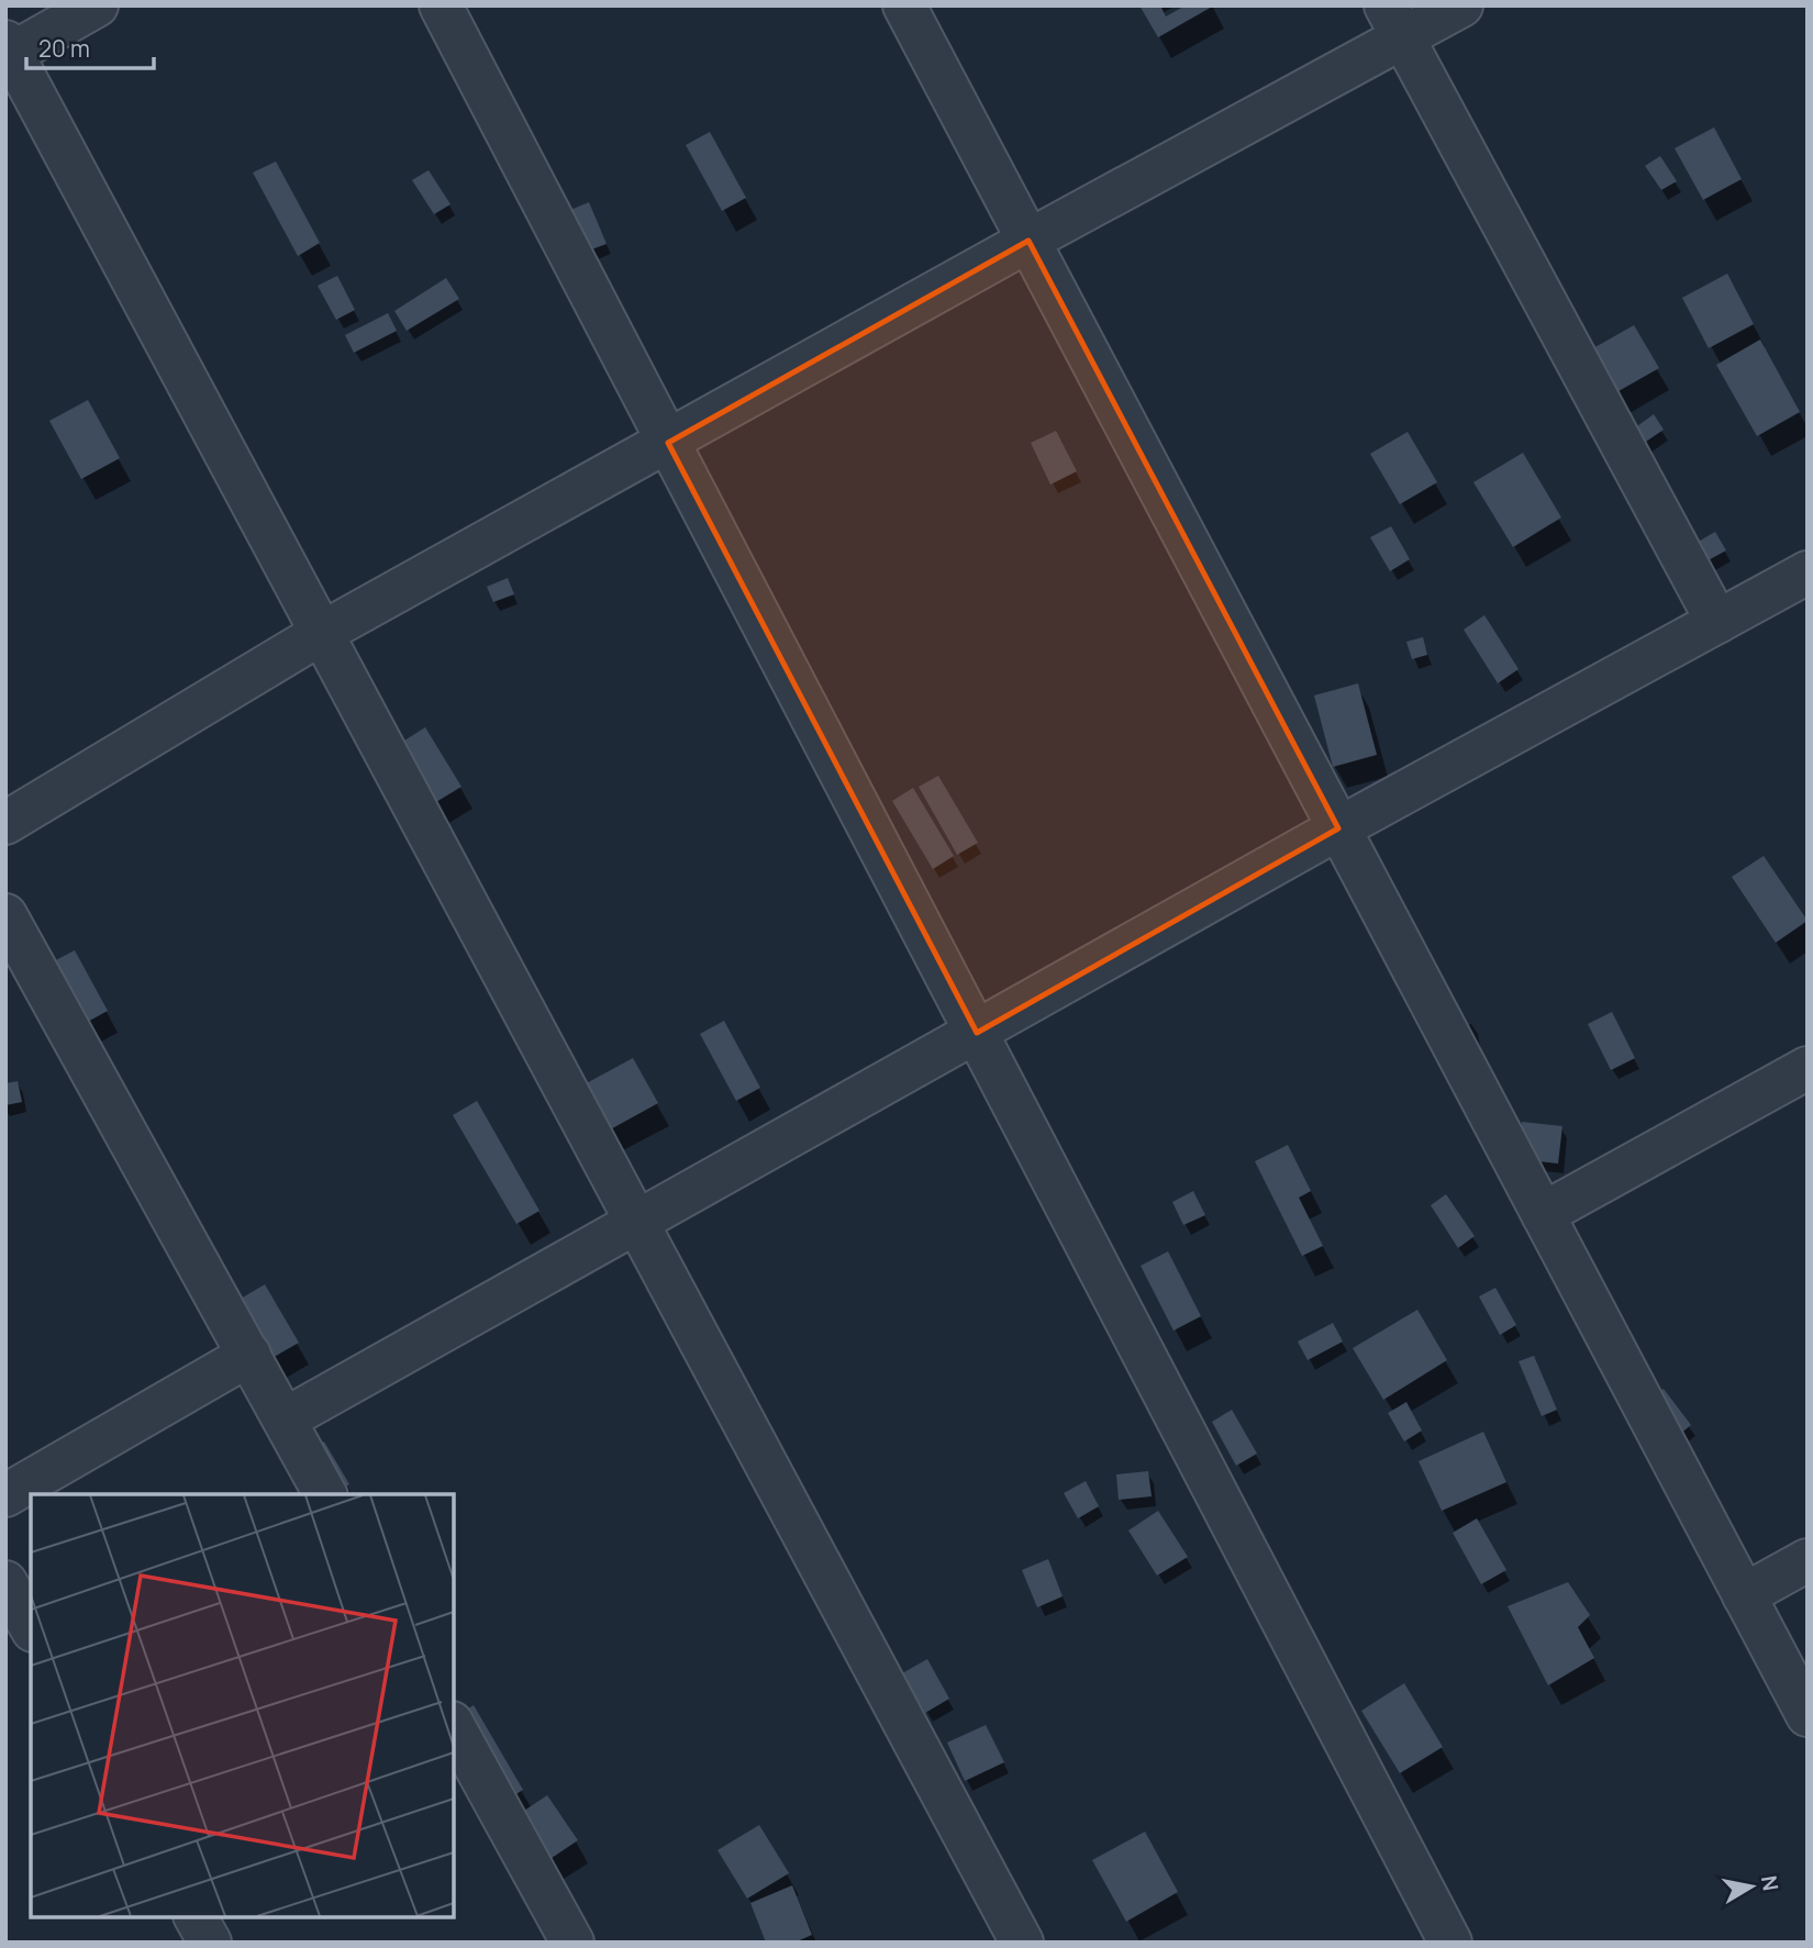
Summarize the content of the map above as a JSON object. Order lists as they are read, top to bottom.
{
  "scale_bar": "20 m",
  "north": "right"
}
